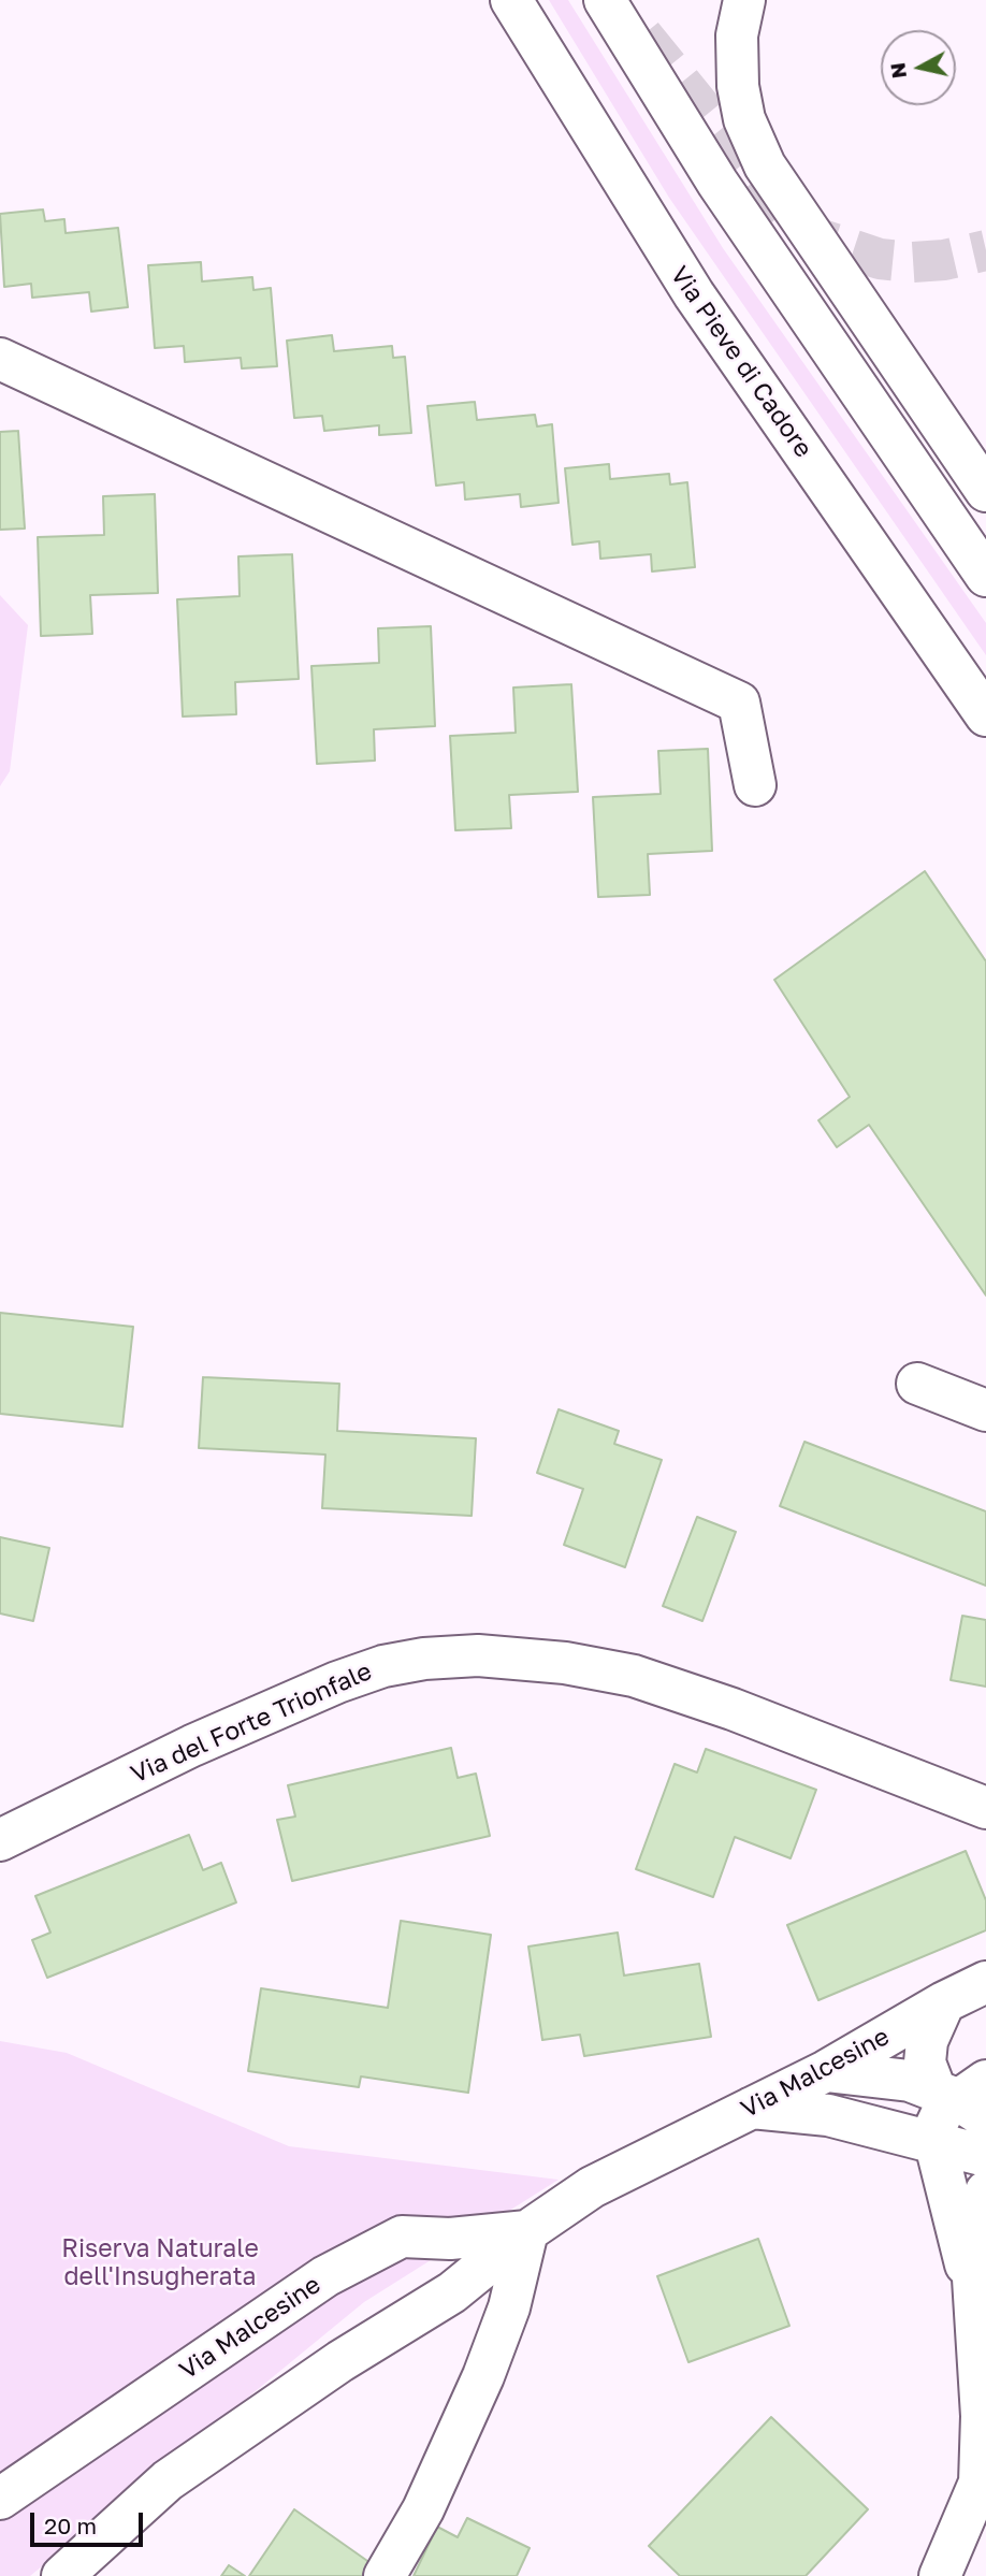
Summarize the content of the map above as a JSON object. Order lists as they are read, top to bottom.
{
  "streets": {
    "main road": ["Via Pieve di Cadore", "Via del Forte Trionfale", "Via Malcesine"]
  },
  "parks": ["Riserva Naturale dell'Insugherata"],
  "scale_bar": "20 m",
  "north": "left"
}
